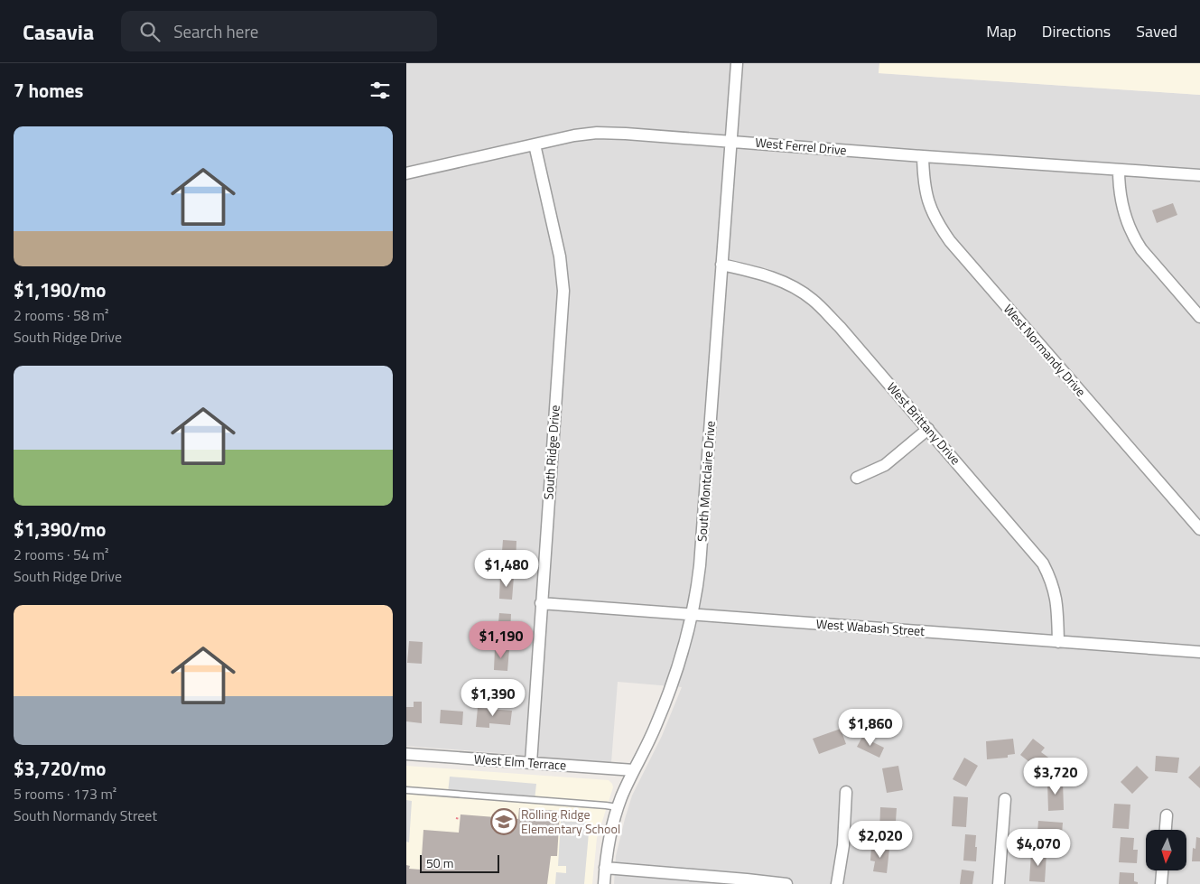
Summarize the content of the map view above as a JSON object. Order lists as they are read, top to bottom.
{
  "streets": {
    "street": [
      "West Ferrel Drive",
      "West Normandy Drive",
      "West Brittany Drive",
      "South Ridge Drive",
      "South Montclaire Drive",
      "West Wabash Street",
      "West Elm Terrace"
    ]
  },
  "crossings": [
    ["West Ferrel Drive", "West Normandy Drive"],
    ["West Ferrel Drive", "South Ridge Drive"],
    ["West Ferrel Drive", "South Montclaire Drive"],
    ["West Brittany Drive", "South Montclaire Drive"],
    ["West Brittany Drive", "West Wabash Street"],
    ["South Ridge Drive", "West Wabash Street"],
    ["South Ridge Drive", "West Elm Terrace"],
    ["South Montclaire Drive", "West Wabash Street"],
    ["South Montclaire Drive", "West Elm Terrace"]
  ],
  "places": {
    "school or university": ["Rolling Ridge Elementary School"]
  },
  "scale_bar": "50 m",
  "north": "bottom",
  "page": {
    "header": "Casavia",
    "search": "Search here",
    "nav": ["Map", "Directions", "Saved"],
    "heading": "7 homes",
    "list": [
      {
        "name": "$1,190/mo",
        "note": "2 rooms · 58 m² · South Ridge Drive"
      },
      {
        "name": "$1,390/mo",
        "note": "2 rooms · 54 m² · South Ridge Drive"
      },
      {
        "name": "$3,720/mo",
        "note": "5 rooms · 173 m² · South Normandy Street"
      }
    ],
    "price": [
      "$1,480",
      "$1,190",
      "$1,390",
      "$1,860",
      "$3,720",
      "$2,020",
      "$4,070"
    ],
    "scale": "50 m"
  }
}
